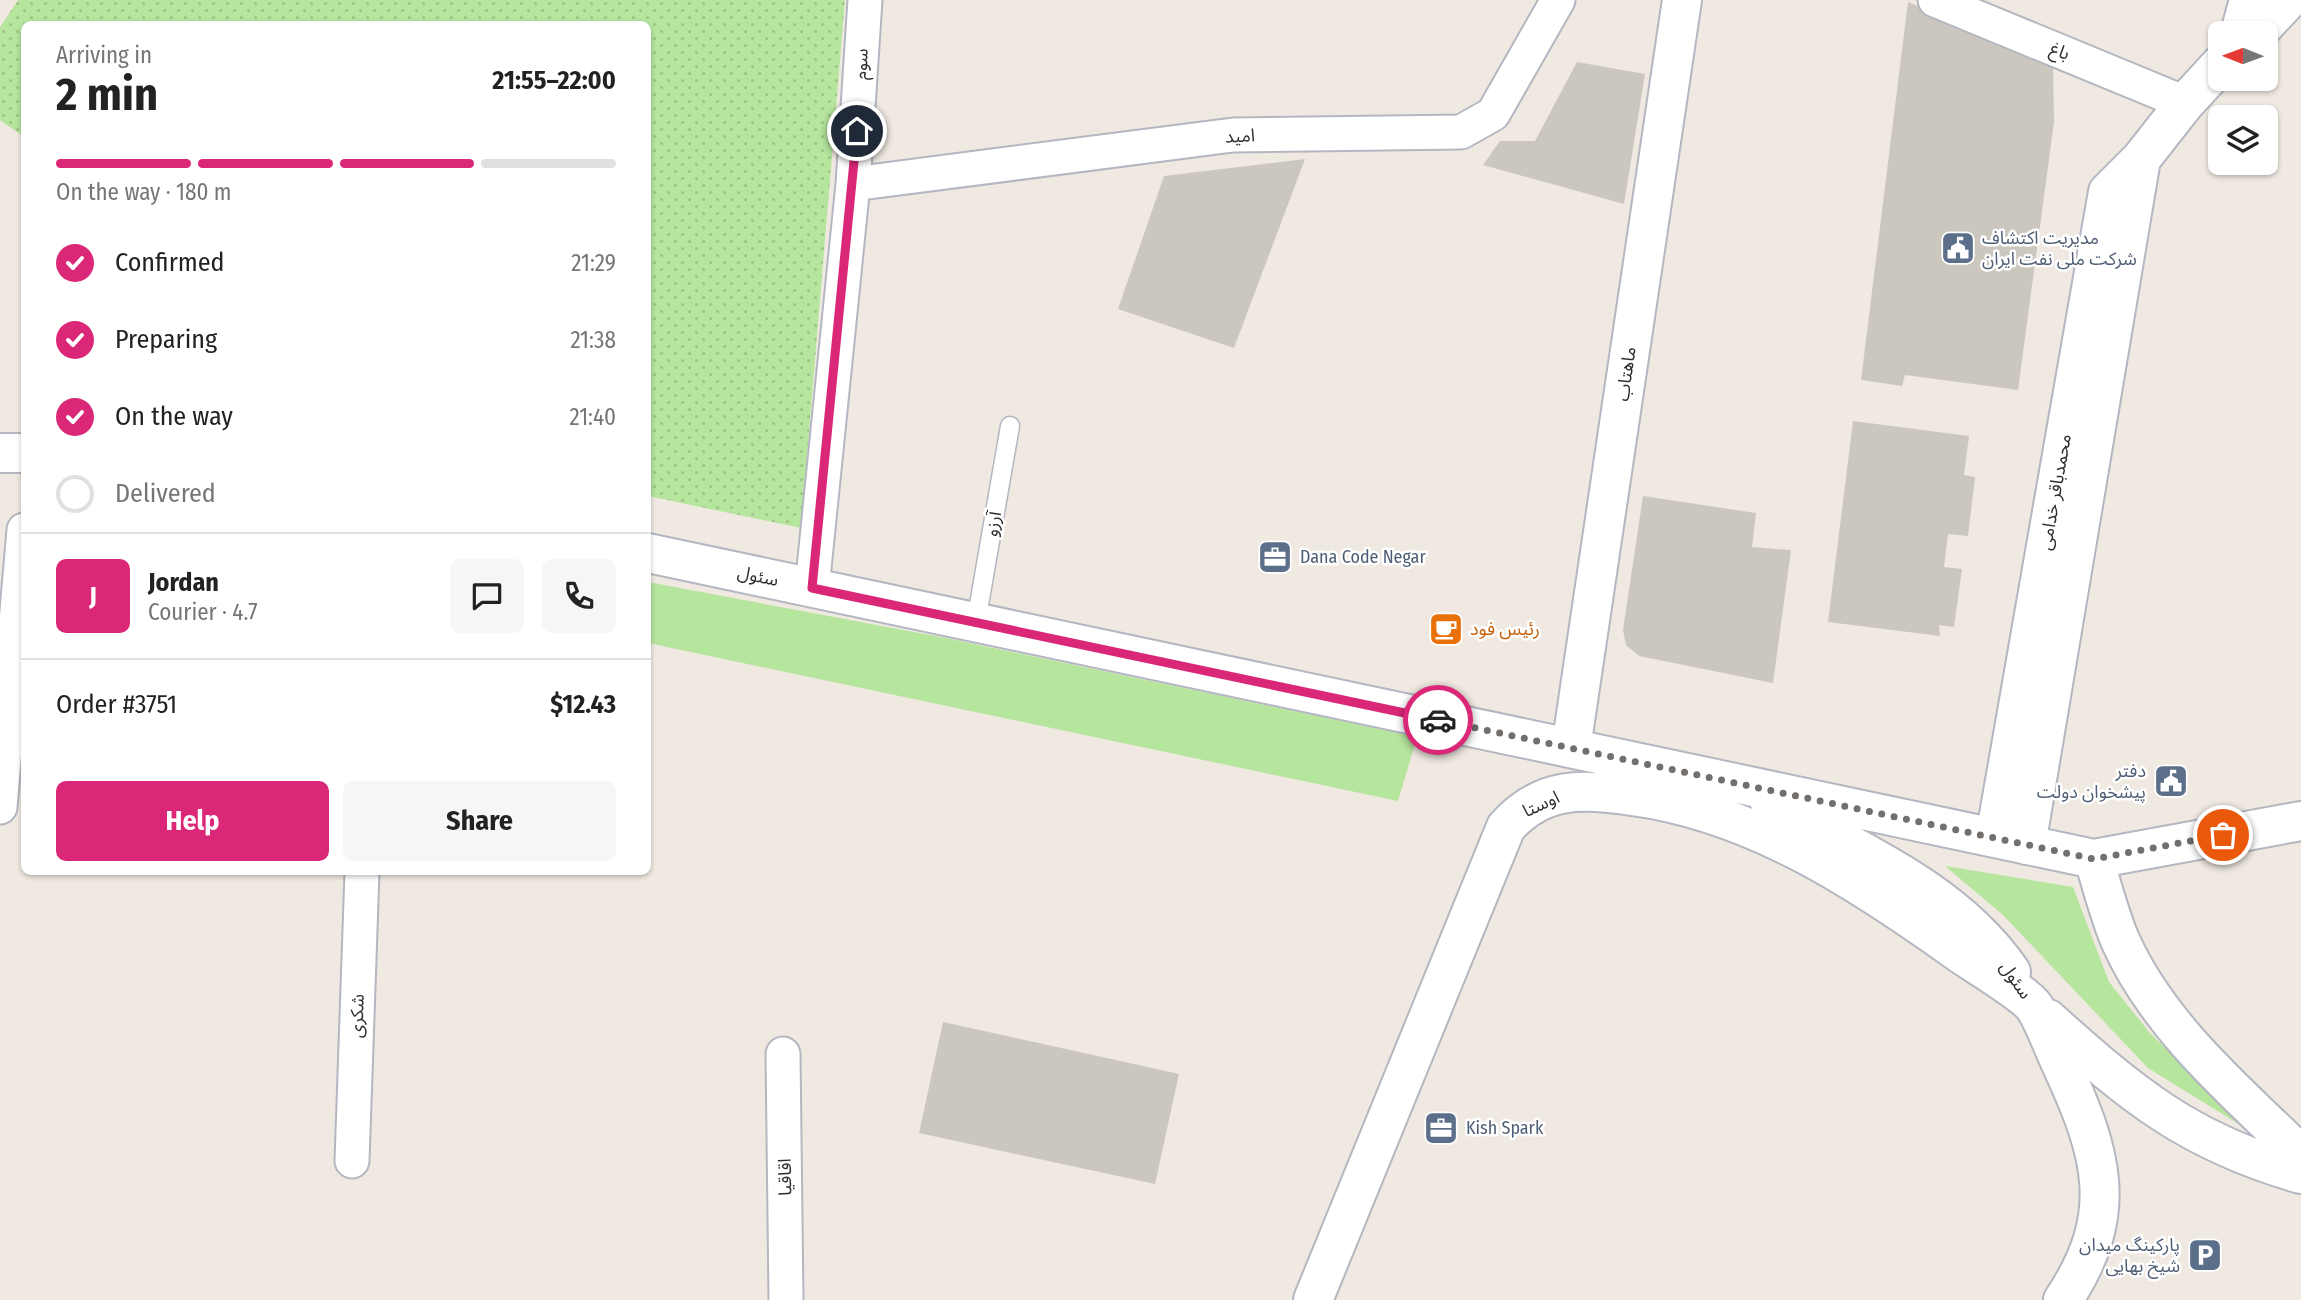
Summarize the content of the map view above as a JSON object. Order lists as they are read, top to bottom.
{
  "streets": {
    "main road": [
      "ماهتاب",
      "محمدباقر خدامی",
      "سئول",
      "اوستا"
    ],
    "street": [
      "باغ",
      "سوم",
      "امید",
      "شکری",
      "اقاقیا"
    ],
    "lane": ["آرزو"]
  },
  "crossings": [
    ["باغ", "محمدباقر خدامی"],
    ["سوم", "امید"],
    ["سوم", "سئول"],
    ["ماهتاب", "سئول"],
    ["محمدباقر خدامی", "سئول"],
    ["آرزو", "سئول"],
    ["سئول", "اوستا"]
  ],
  "places": {
    "public building": ["مدیریت اکتشاف شرکت ملی نفت ایران", "دفتر پیشخوان دولت"],
    "office": ["Dana Code Negar", "Kish Spark"],
    "cafe": ["رئیس فود"],
    "parking": ["پارکینگ میدان شیخ بهایی"]
  },
  "north": "left",
  "page": {
    "heading": ["2 min", "Arriving in", "21:55–22:00"],
    "panel": [
      "Jordan",
      "Courier · 4.7",
      "Order #3751",
      "$12.43"
    ],
    "bar": "On the way · 180 m",
    "list": [
      ["Confirmed", "21:29"],
      ["Preparing", "21:38"],
      ["On the way", "21:40"],
      "Delivered"
    ],
    "round": "J",
    "buttons": ["Help", "Share"]
  }
}
